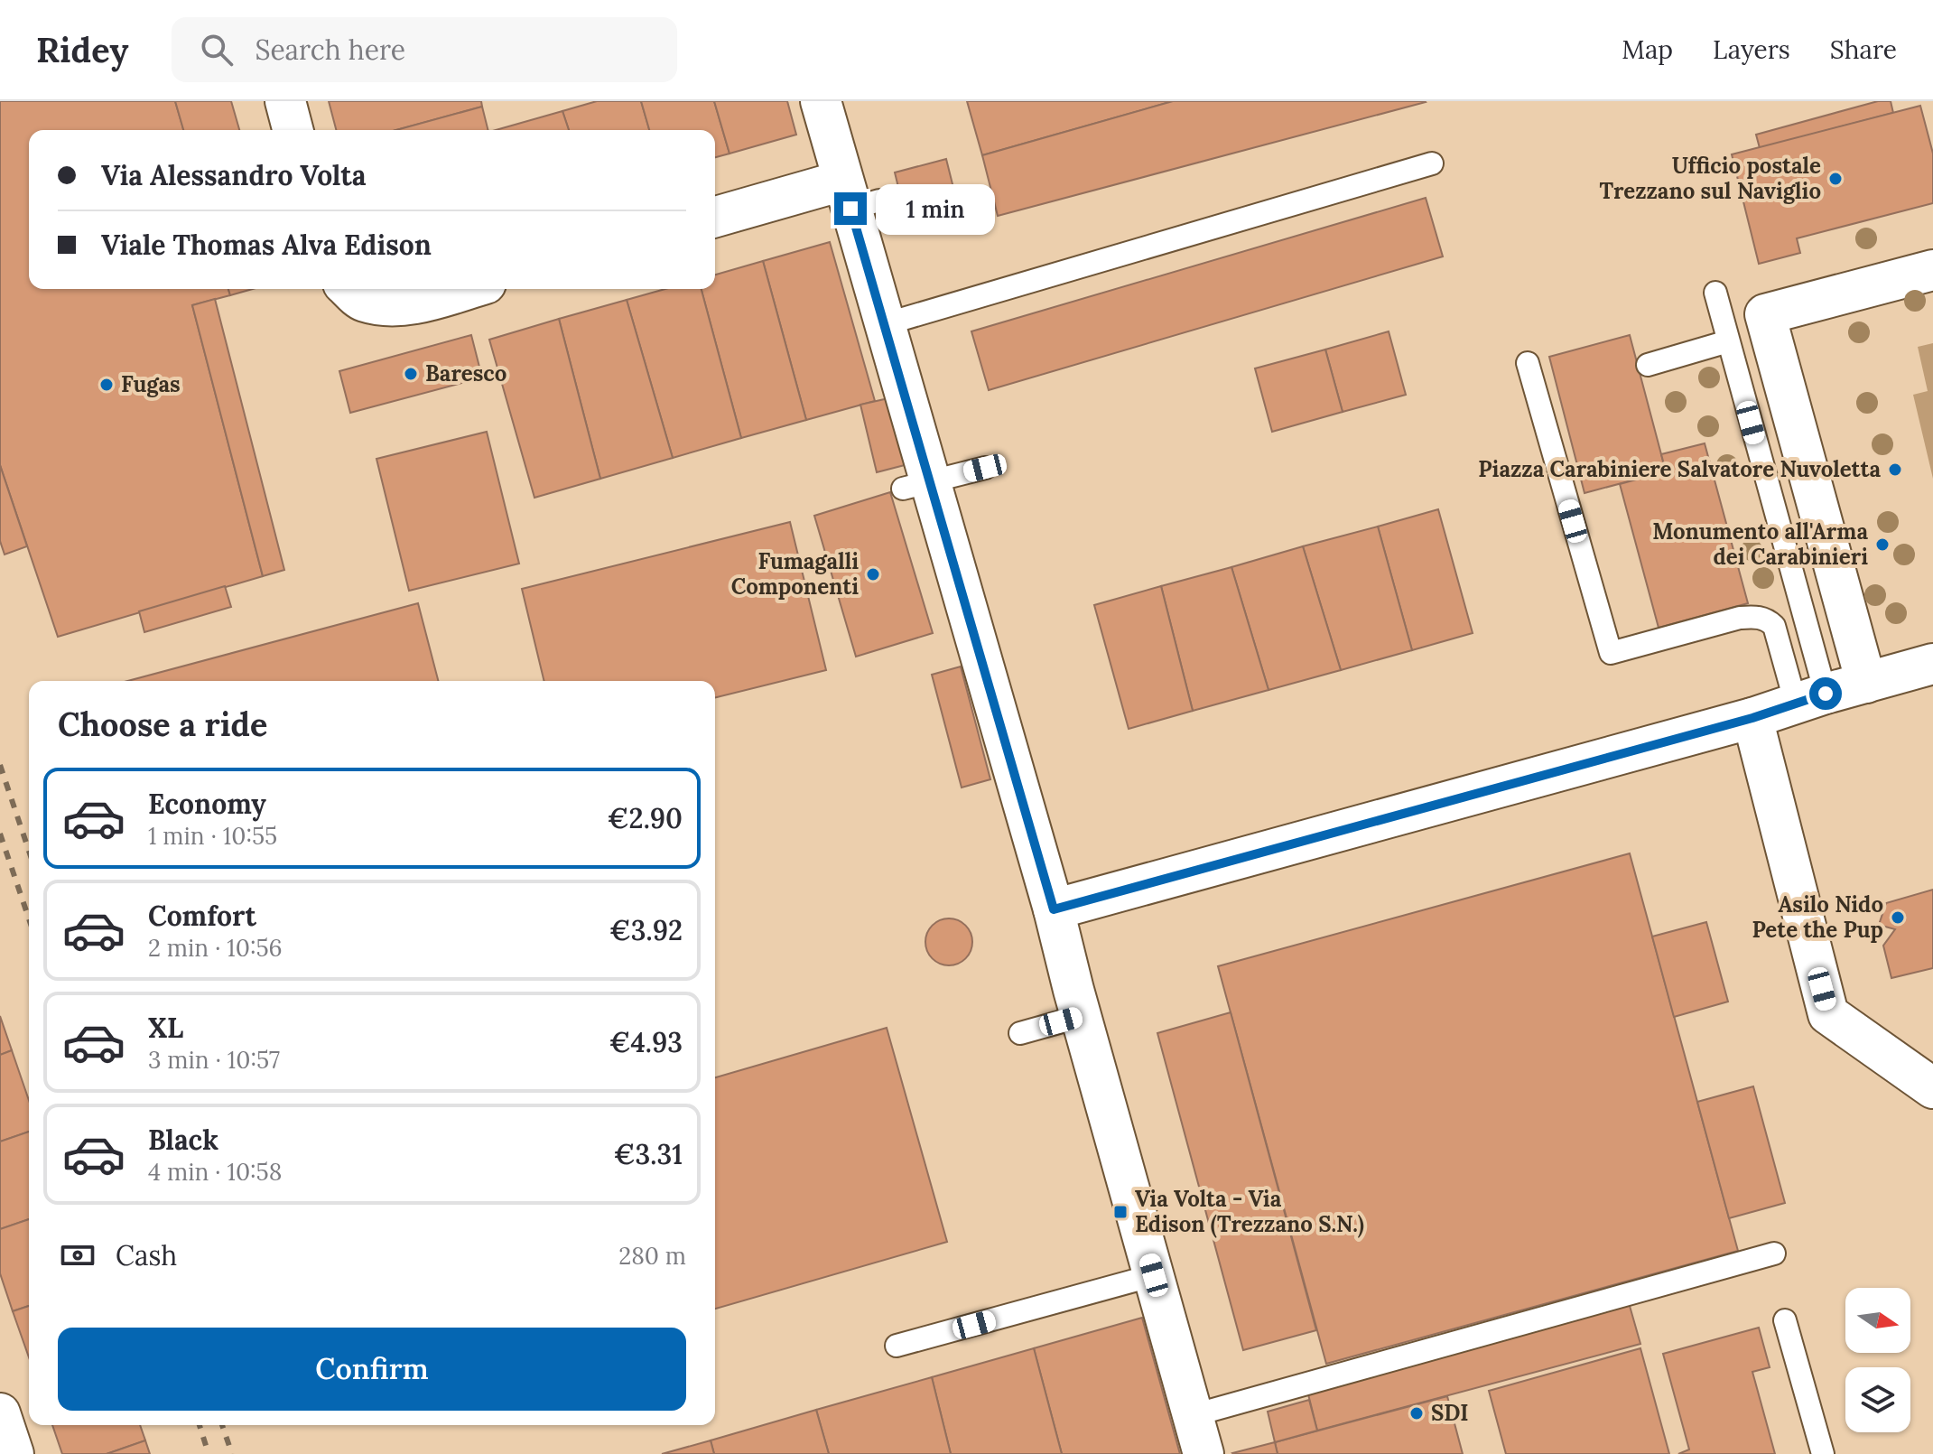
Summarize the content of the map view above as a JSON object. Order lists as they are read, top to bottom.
{
  "places": {
    "other": [
      "Ufficio postale Trezzano sul Naviglio",
      "Baresco",
      "Fugas",
      "Piazza Carabiniere Salvatore Nuvoletta",
      "Monumento all'Arma dei Carabinieri",
      "Fumagalli Componenti",
      "Asilo Nido Pete the Pup",
      "SDI"
    ],
    "transit": ["Via Volta - Via Edison (Trezzano S.N.)"]
  },
  "north": "right",
  "page": {
    "header": "Ridey",
    "search": "Search here",
    "nav": ["Map", "Layers", "Share"],
    "banner": ["Via Alessandro Volta", "Viale Thomas Alva Edison"],
    "bubble": "1 min",
    "heading": "Choose a ride",
    "list": [
      {
        "name": "Economy",
        "note": "1 min · 10:55",
        "value": "€2.90"
      },
      {
        "name": "Comfort",
        "note": "2 min · 10:56",
        "value": "€3.92"
      },
      {
        "name": "XL",
        "note": "3 min · 10:57",
        "value": "€4.93"
      },
      {
        "name": "Black",
        "note": "4 min · 10:58",
        "value": "€3.31"
      }
    ],
    "pay": ["Cash", "280 m"],
    "buttons": "Confirm"
  }
}
